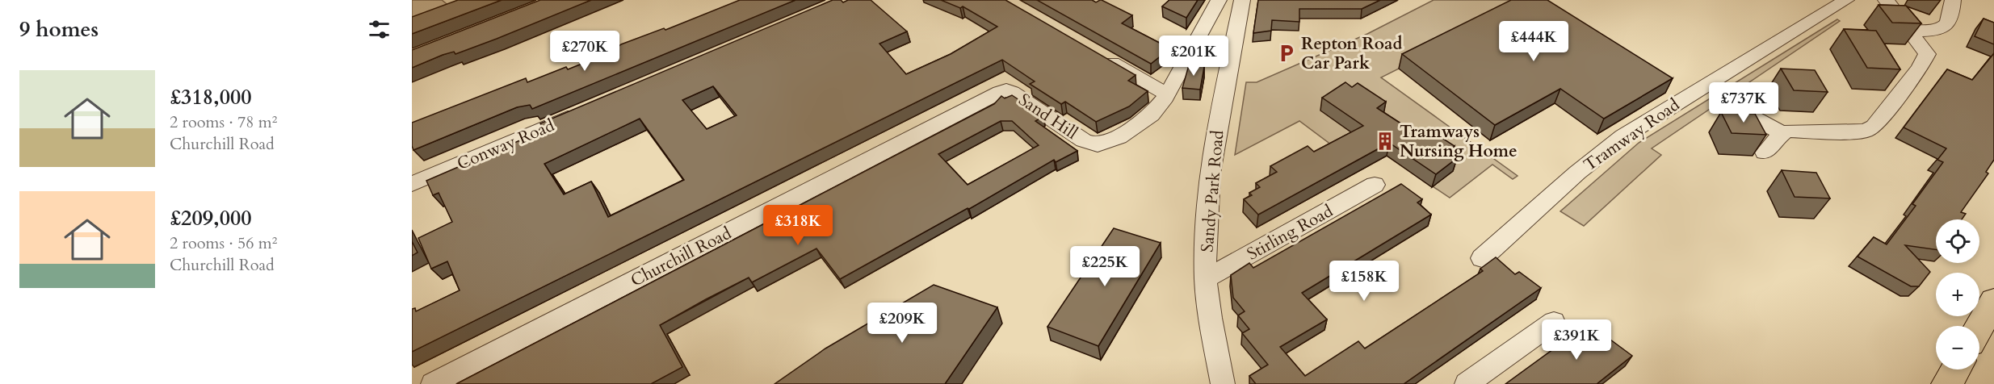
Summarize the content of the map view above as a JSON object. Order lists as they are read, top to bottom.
{
  "streets": {
    "street": [
      "Sand Hill",
      "Tramway Road",
      "Conway Road",
      "Sandy Park Road",
      "Stirling Road",
      "Churchill Road"
    ]
  },
  "crossings": [
    ["Sand Hill", "Churchill Road"],
    ["Sandy Park Road", "Stirling Road"]
  ],
  "places": {
    "parking": ["Repton Road Car Park"],
    "building": ["Tramways Nursing Home"]
  },
  "page": {
    "heading": "9 homes",
    "price": [
      "£444K",
      "£270K",
      "£201K",
      "£737K",
      "£318K",
      "£225K",
      "£158K",
      "£209K",
      "£391K"
    ],
    "list": [
      {
        "name": "£318,000",
        "note": "2 rooms · 78 m² · Churchill Road"
      },
      {
        "name": "£209,000",
        "note": "2 rooms · 56 m² · Churchill Road"
      }
    ],
    "map_buttons": ["+", "−"]
  }
}
